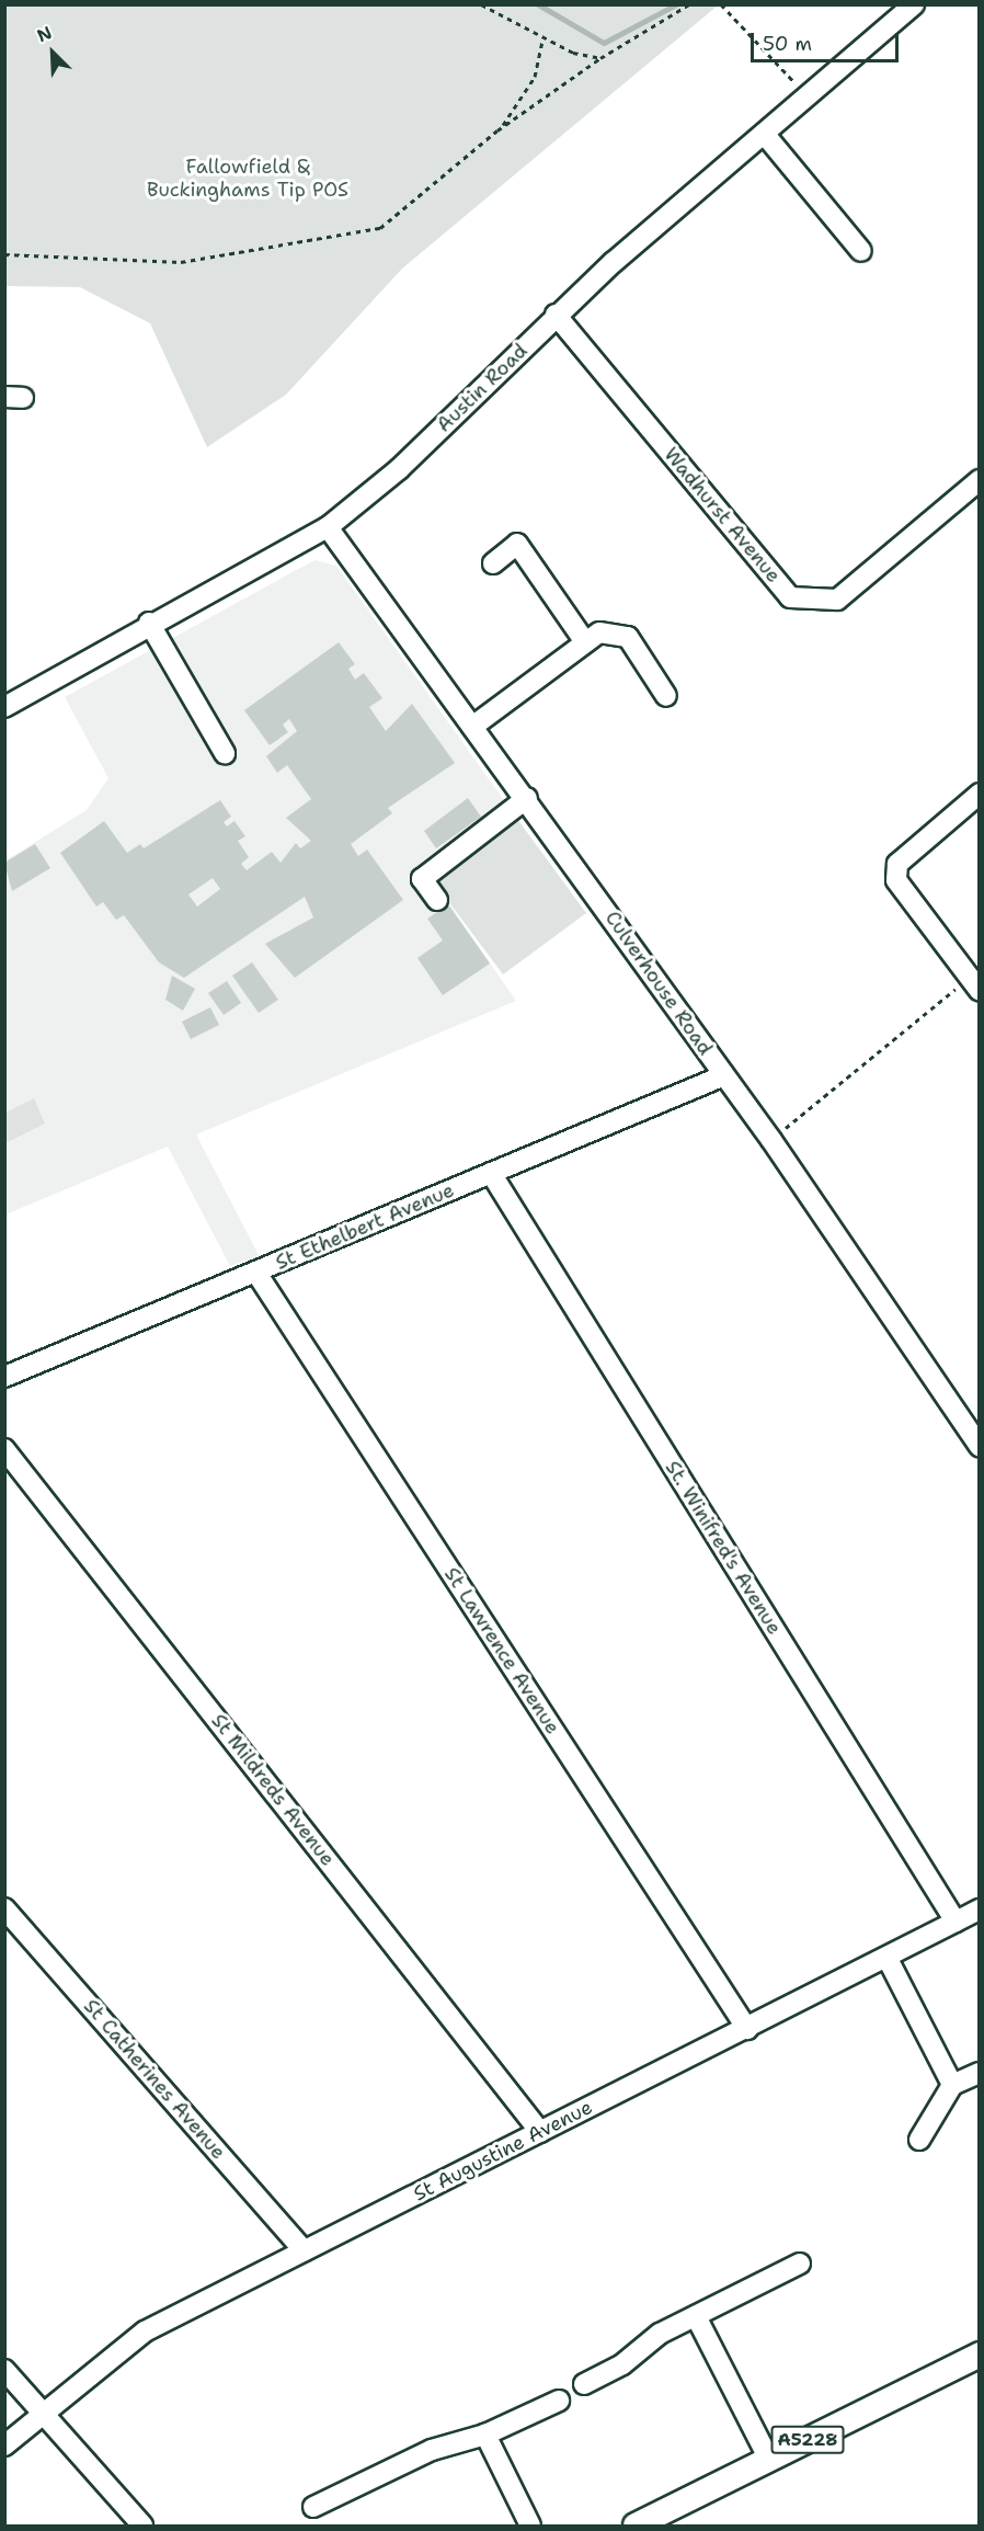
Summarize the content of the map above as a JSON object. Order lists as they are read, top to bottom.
{
  "streets": {
    "main road": ["A5228"],
    "street": [
      "Austin Road",
      "Wadhurst Avenue",
      "Culverhouse Road",
      "St Ethelbert Avenue",
      "St. Winifred's Avenue",
      "St Lawrence Avenue",
      "St Mildreds Avenue",
      "St Catherines Avenue",
      "St Augustine Avenue"
    ]
  },
  "crossings": [
    ["Austin Road", "Wadhurst Avenue"],
    ["Austin Road", "Culverhouse Road"],
    ["Culverhouse Road", "St Ethelbert Avenue"],
    ["St Ethelbert Avenue", "St. Winifred's Avenue"],
    ["St Ethelbert Avenue", "St Lawrence Avenue"],
    ["St. Winifred's Avenue", "St Augustine Avenue"],
    ["St Lawrence Avenue", "St Augustine Avenue"],
    ["St Mildreds Avenue", "St Augustine Avenue"],
    ["St Catherines Avenue", "St Augustine Avenue"]
  ],
  "parks": ["Fallowfield & Buckinghams Tip POS"],
  "scale_bar": "50 m",
  "north": "top left"
}
